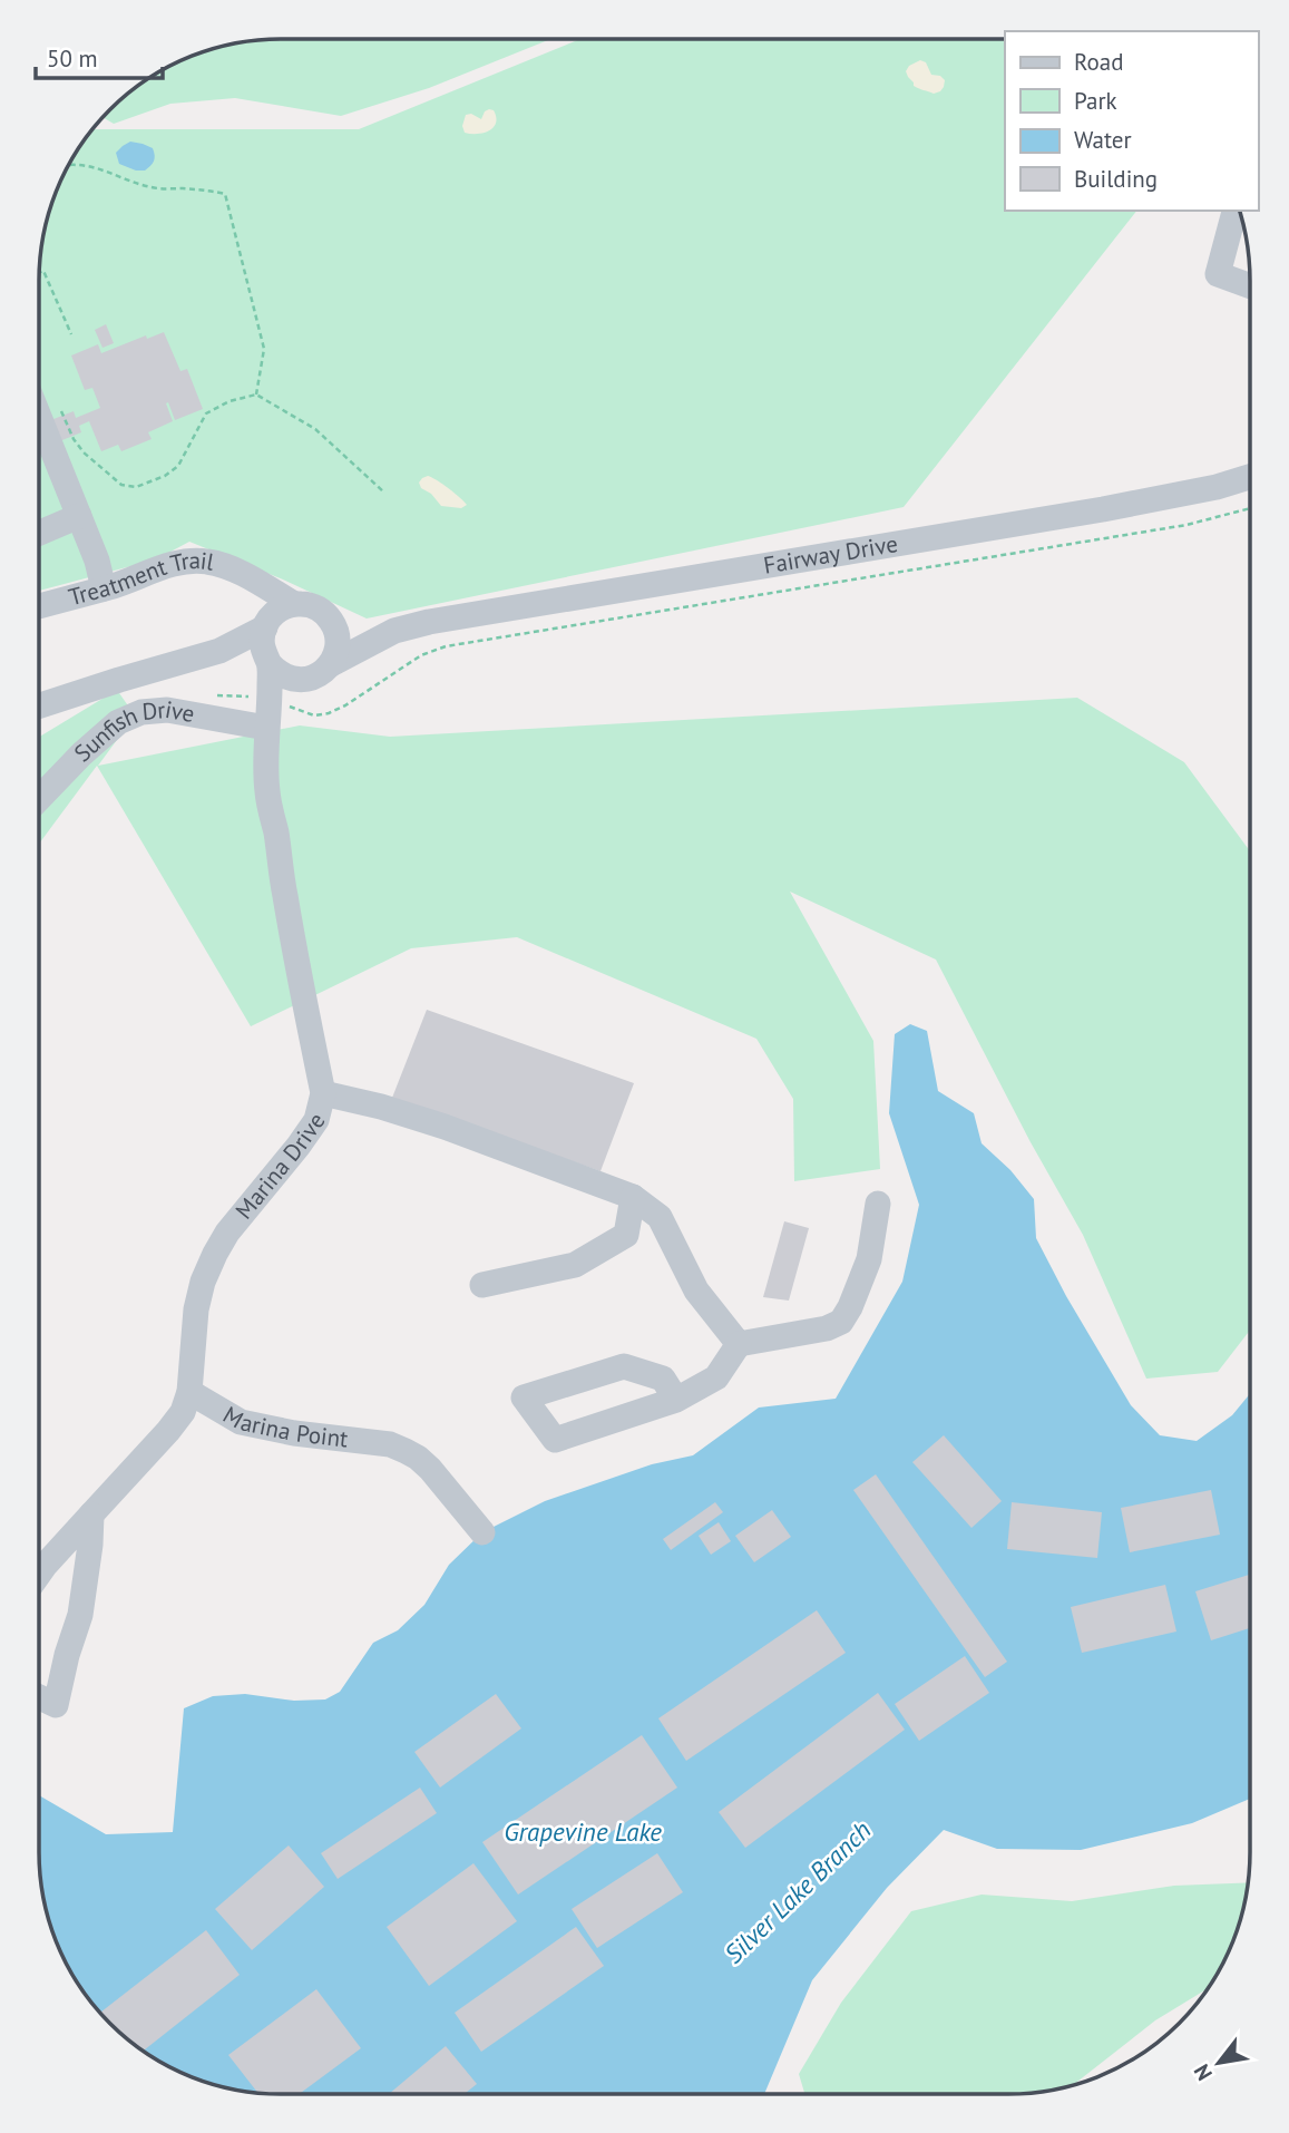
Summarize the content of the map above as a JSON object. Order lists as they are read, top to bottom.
{
  "streets": {
    "street": [
      "Fairway Drive",
      "Treatment Trail",
      "Sunfish Drive",
      "Marina Drive",
      "Marina Point"
    ]
  },
  "crossings": [
    ["Fairway Drive", "Treatment Trail"],
    ["Fairway Drive", "Marina Drive"],
    ["Treatment Trail", "Marina Drive"],
    ["Sunfish Drive", "Marina Drive"],
    ["Marina Drive", "Marina Point"]
  ],
  "water": ["Grapevine Lake", "Silver Lake Branch"],
  "legend": [
    "Road",
    "Park",
    "Water",
    "Building"
  ],
  "scale_bar": "50 m",
  "north": "bottom left"
}
